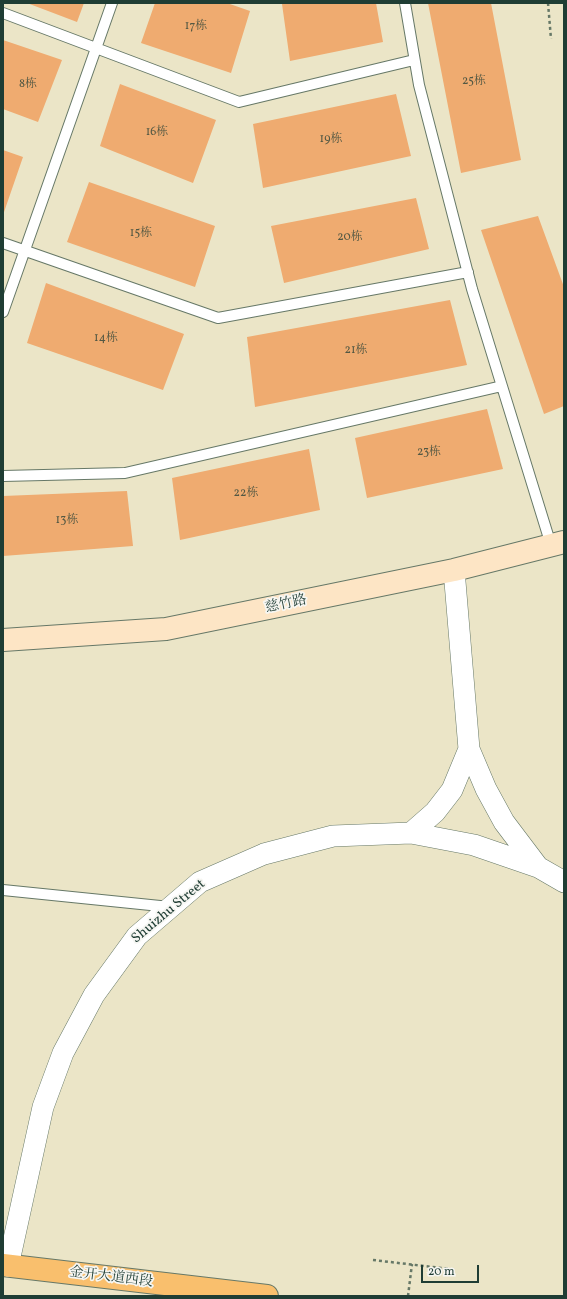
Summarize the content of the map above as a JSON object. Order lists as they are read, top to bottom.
{
  "streets": {
    "main road": ["金开大道西段"],
    "street": ["慈竹路", "Shuizhu Street"]
  },
  "crossings": [
    ["Shuizhu Street", "金开大道西段"]
  ],
  "house_numbers": [
    "17栋",
    "25栋",
    "8栋",
    "16栋",
    "19栋",
    "15栋",
    "20栋",
    "14栋",
    "21栋",
    "23栋",
    "22栋",
    "13栋"
  ],
  "scale_bar": "20 m"
}
